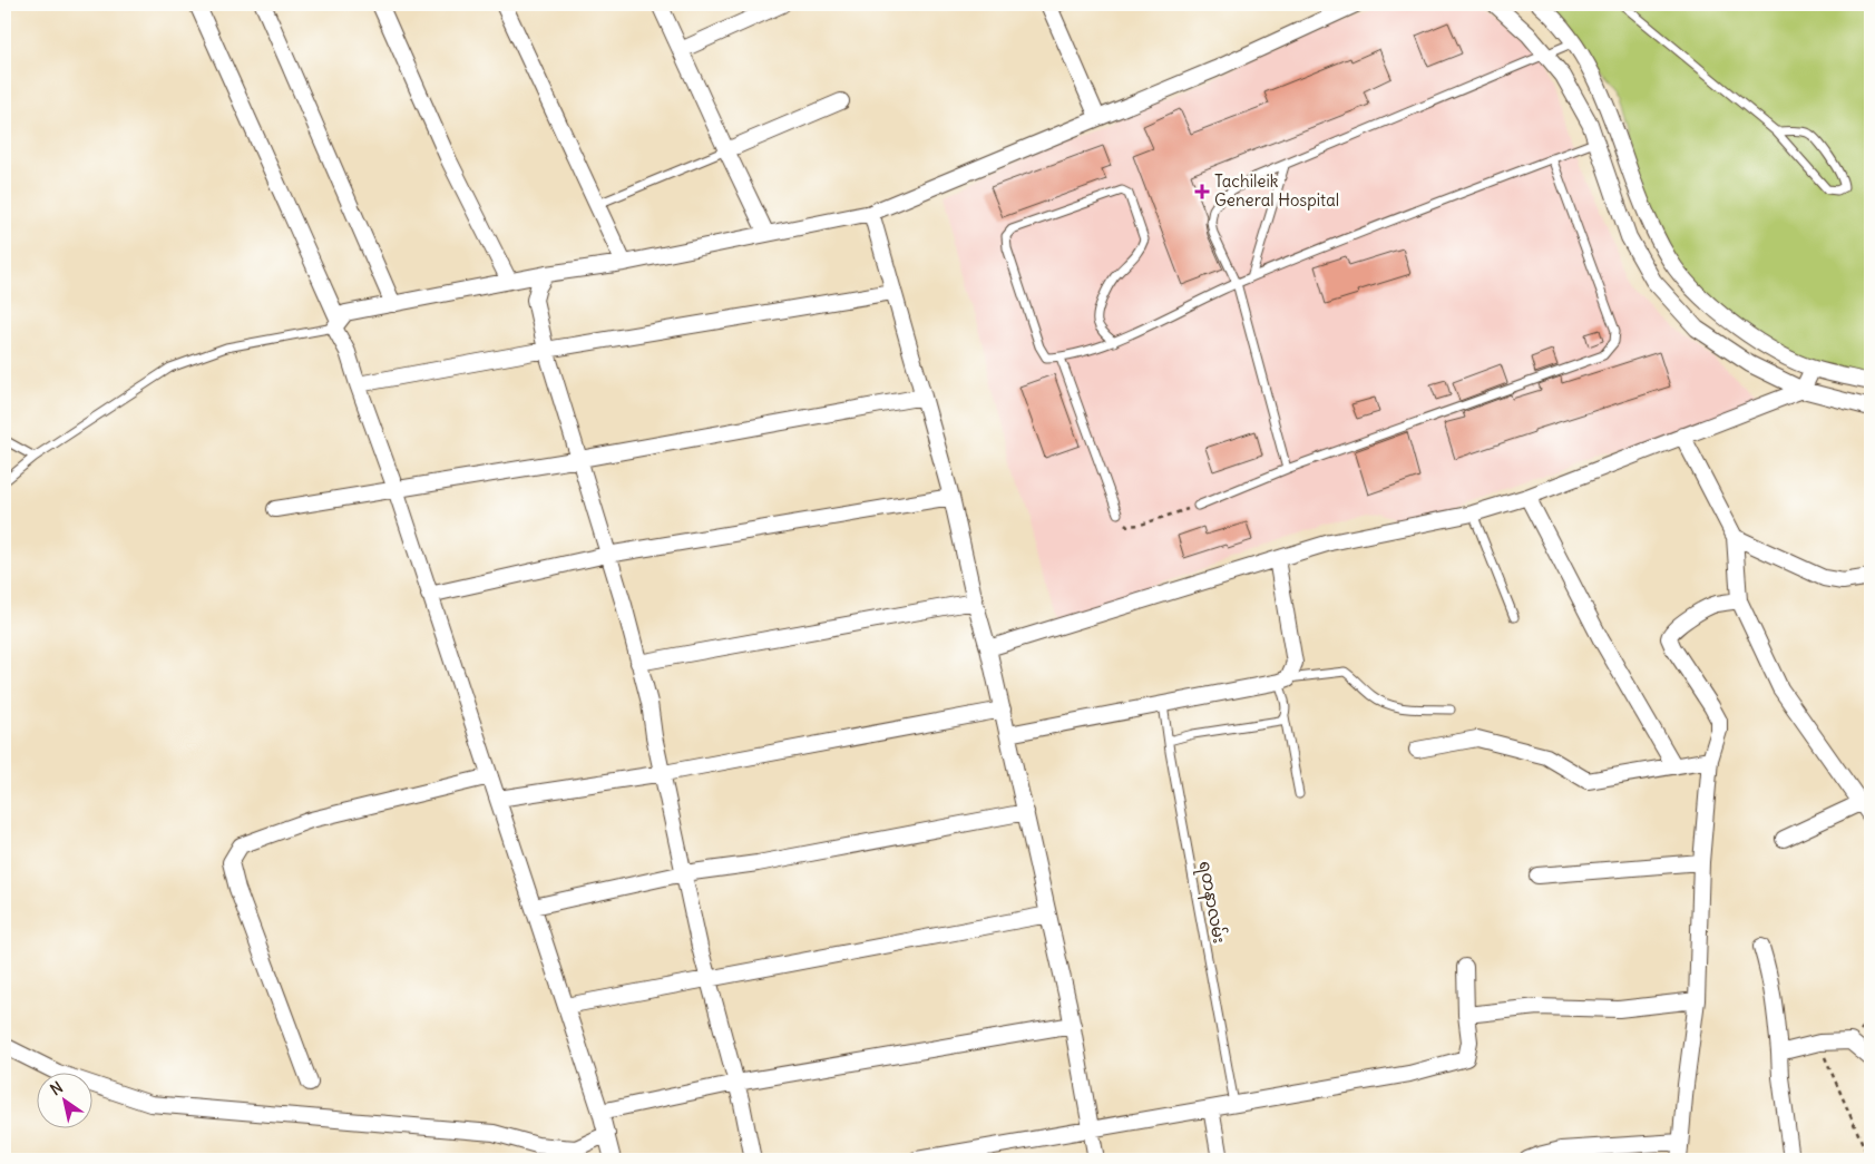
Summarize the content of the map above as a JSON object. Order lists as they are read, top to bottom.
{
  "streets": {
    "lane": ["ရတနာလမ်း"]
  },
  "places": {
    "health": ["Tachileik General Hospital"]
  },
  "north": "top left"
}
